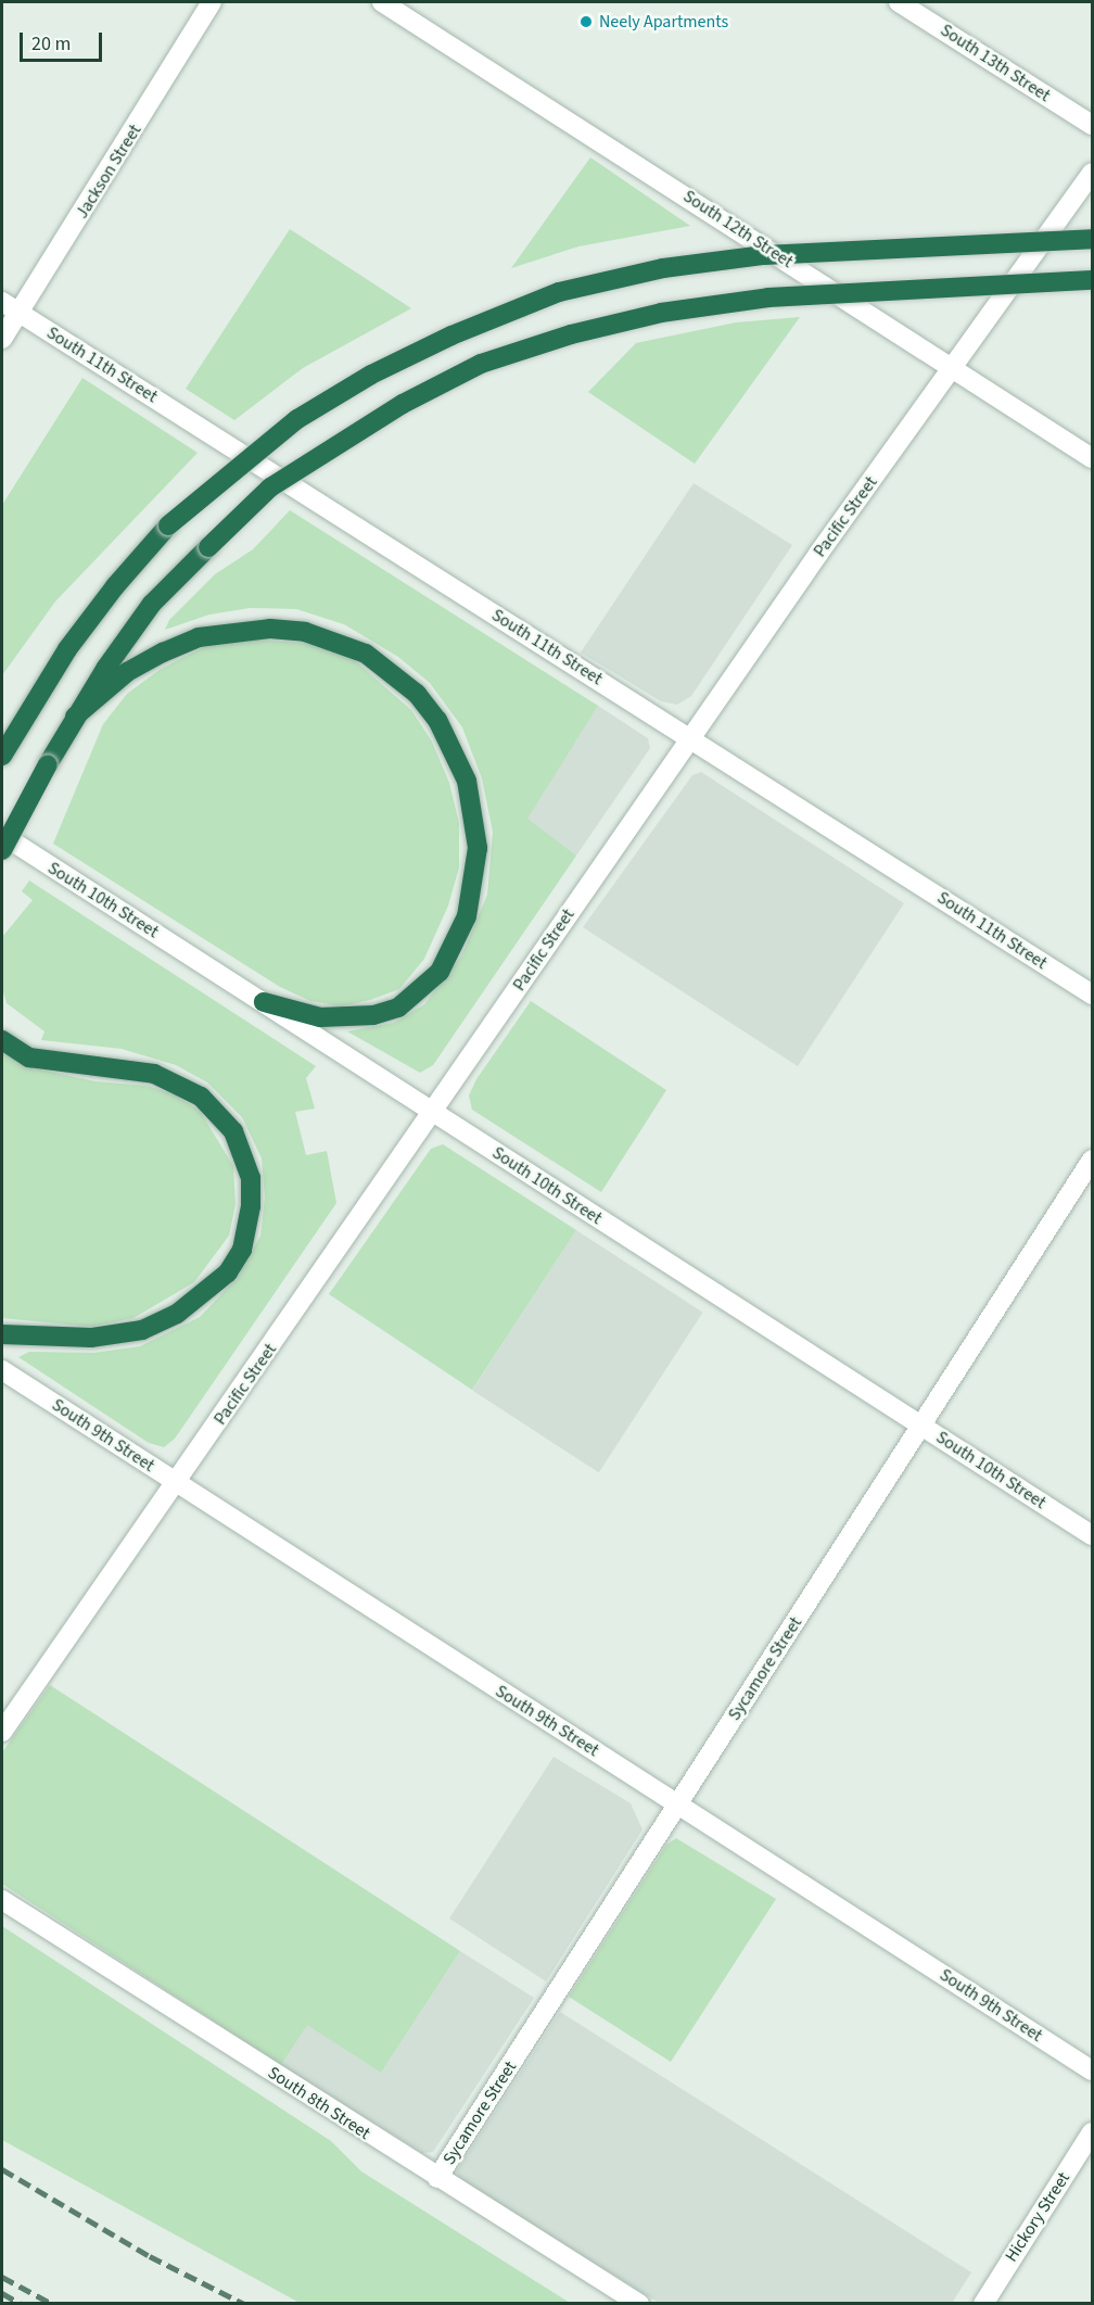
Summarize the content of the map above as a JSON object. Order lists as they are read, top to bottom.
{
  "streets": {
    "street": [
      "South 13th Street",
      "Jackson Street",
      "South 12th Street",
      "South 11th Street",
      "Pacific Street",
      "South 10th Street",
      "South 9th Street",
      "Sycamore Street",
      "South 8th Street",
      "Hickory Street"
    ]
  },
  "crossings": [
    ["Jackson Street", "South 11th Street"],
    ["South 12th Street", "Pacific Street"],
    ["South 11th Street", "Pacific Street"],
    ["Pacific Street", "South 10th Street"],
    ["Pacific Street", "South 9th Street"],
    ["South 10th Street", "Sycamore Street"],
    ["South 9th Street", "Sycamore Street"],
    ["Sycamore Street", "South 8th Street"]
  ],
  "places": ["Neely Apartments"],
  "scale_bar": "20 m"
}
